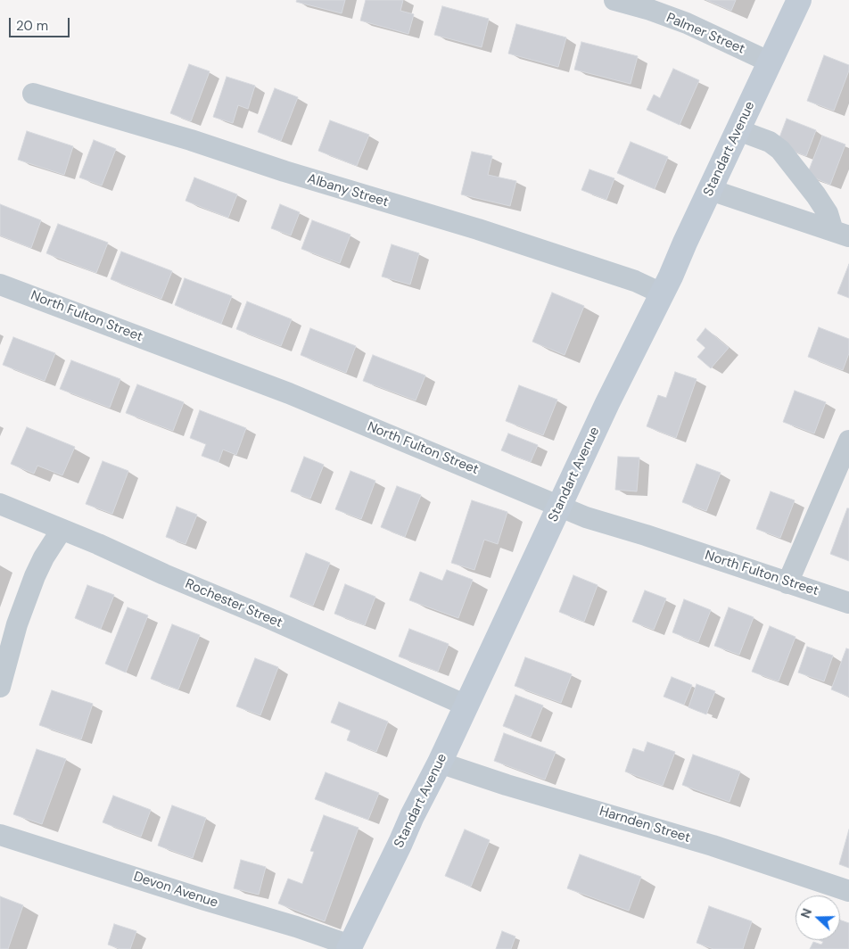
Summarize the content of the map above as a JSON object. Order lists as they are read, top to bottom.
{
  "streets": {
    "street": [
      "Palmer Street",
      "Standart Avenue",
      "Albany Street",
      "North Fulton Street",
      "Rochester Street",
      "Harnden Street",
      "Devon Avenue"
    ]
  },
  "crossings": [
    ["Palmer Street", "Standart Avenue"],
    ["Standart Avenue", "Albany Street"],
    ["Standart Avenue", "North Fulton Street"],
    ["Standart Avenue", "Rochester Street"],
    ["Standart Avenue", "Harnden Street"],
    ["Standart Avenue", "Devon Avenue"]
  ],
  "scale_bar": "20 m",
  "north": "left"
}
